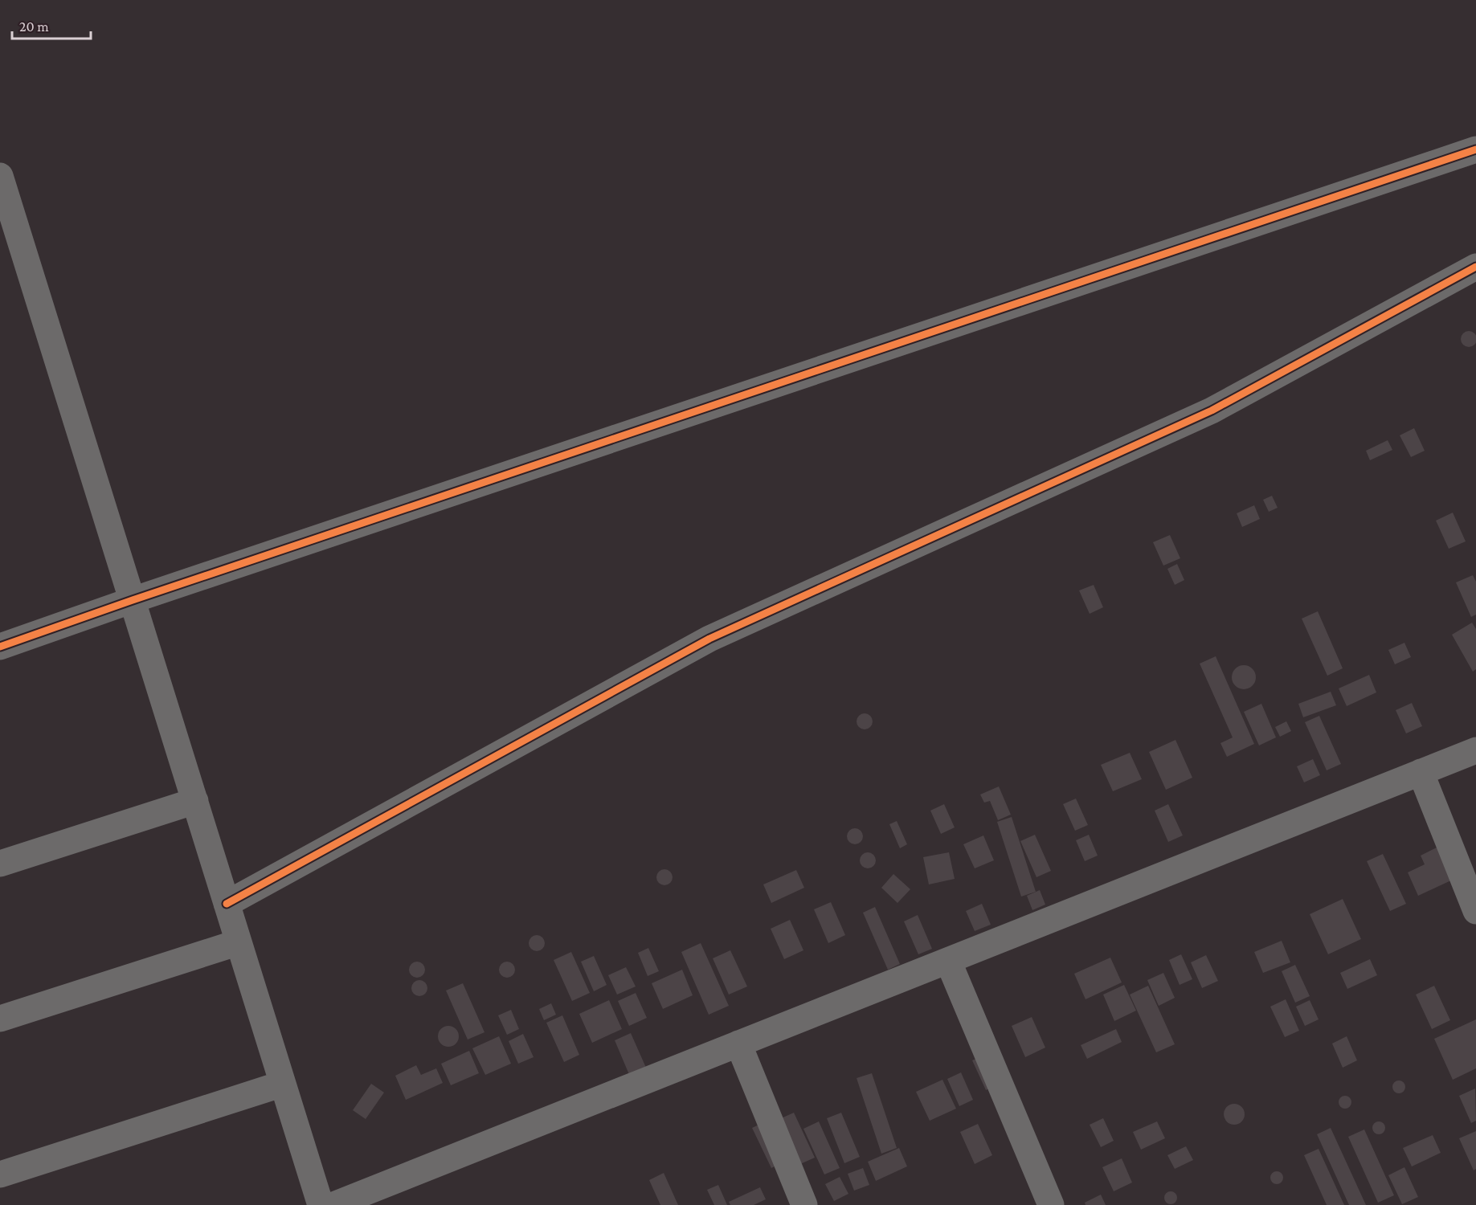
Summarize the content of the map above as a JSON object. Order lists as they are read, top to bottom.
{
  "scale_bar": "20 m"
}
